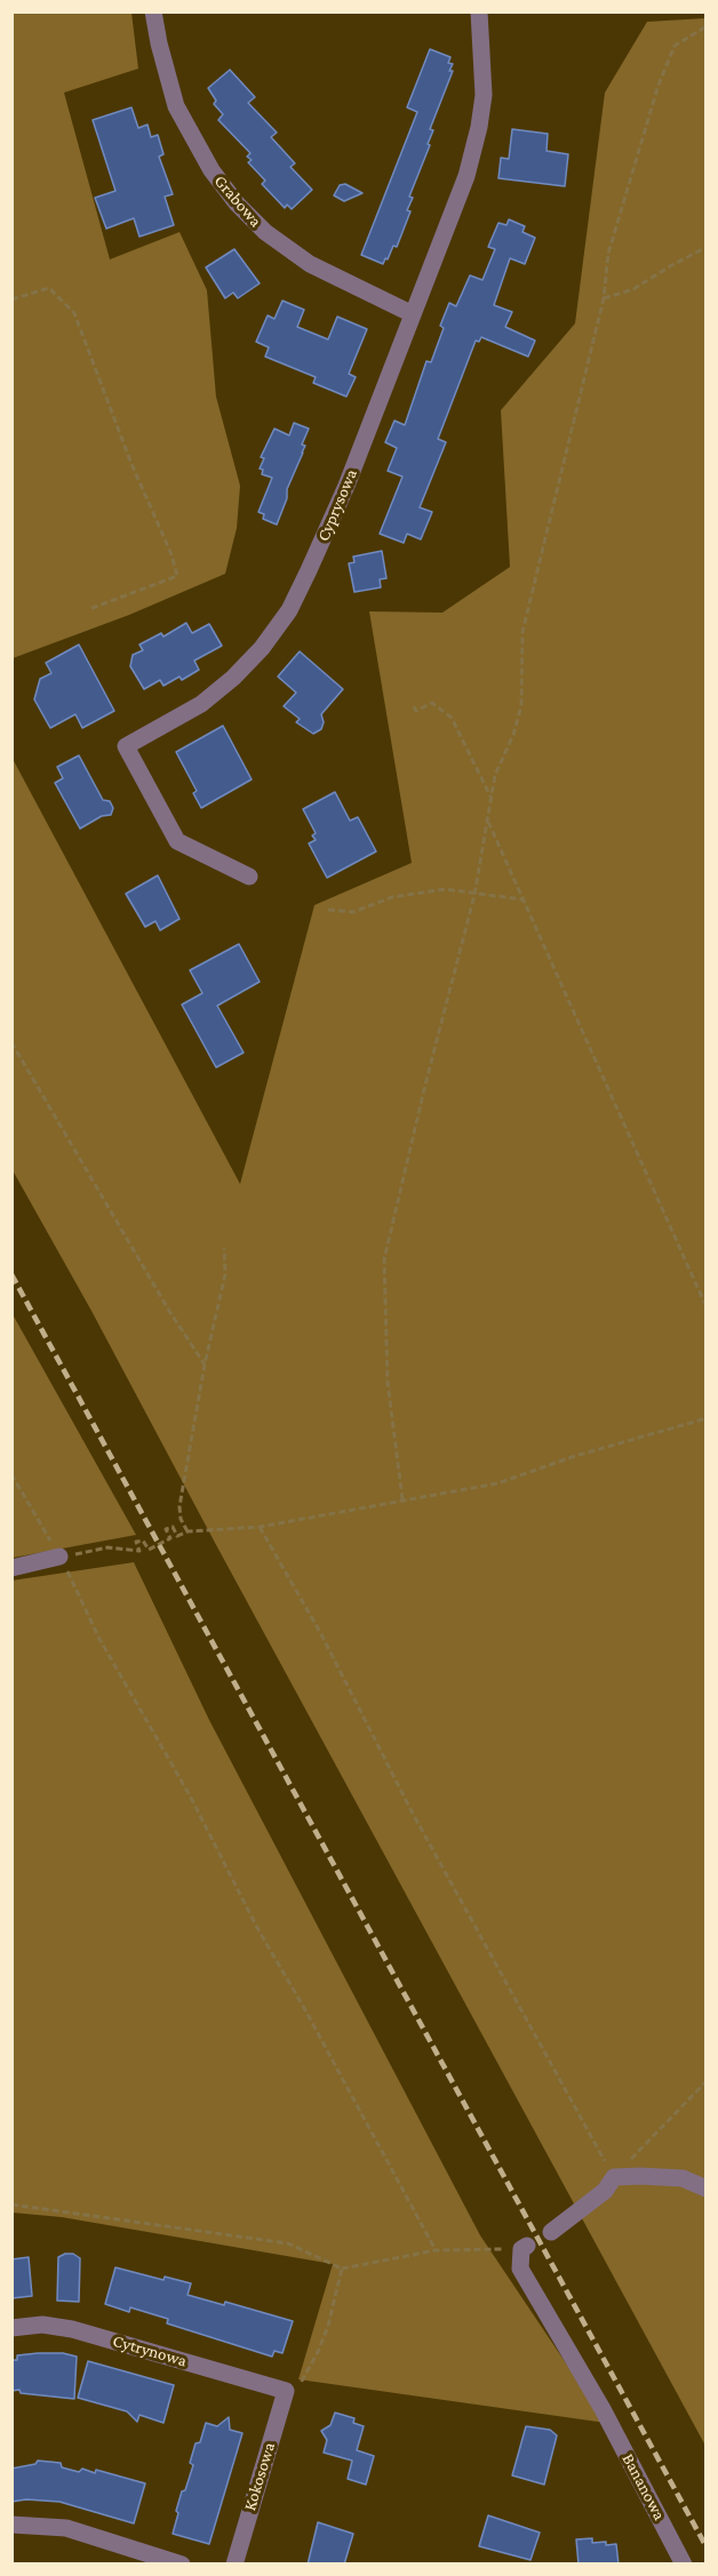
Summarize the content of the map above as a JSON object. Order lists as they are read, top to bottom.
{
  "streets": {
    "street": [
      "Grabowa",
      "Cyprysowa",
      "Cytrynowa",
      "Kokosowa",
      "Bananowa"
    ]
  },
  "crossings": [
    ["Grabowa", "Cyprysowa"],
    ["Cytrynowa", "Kokosowa"]
  ]
}
